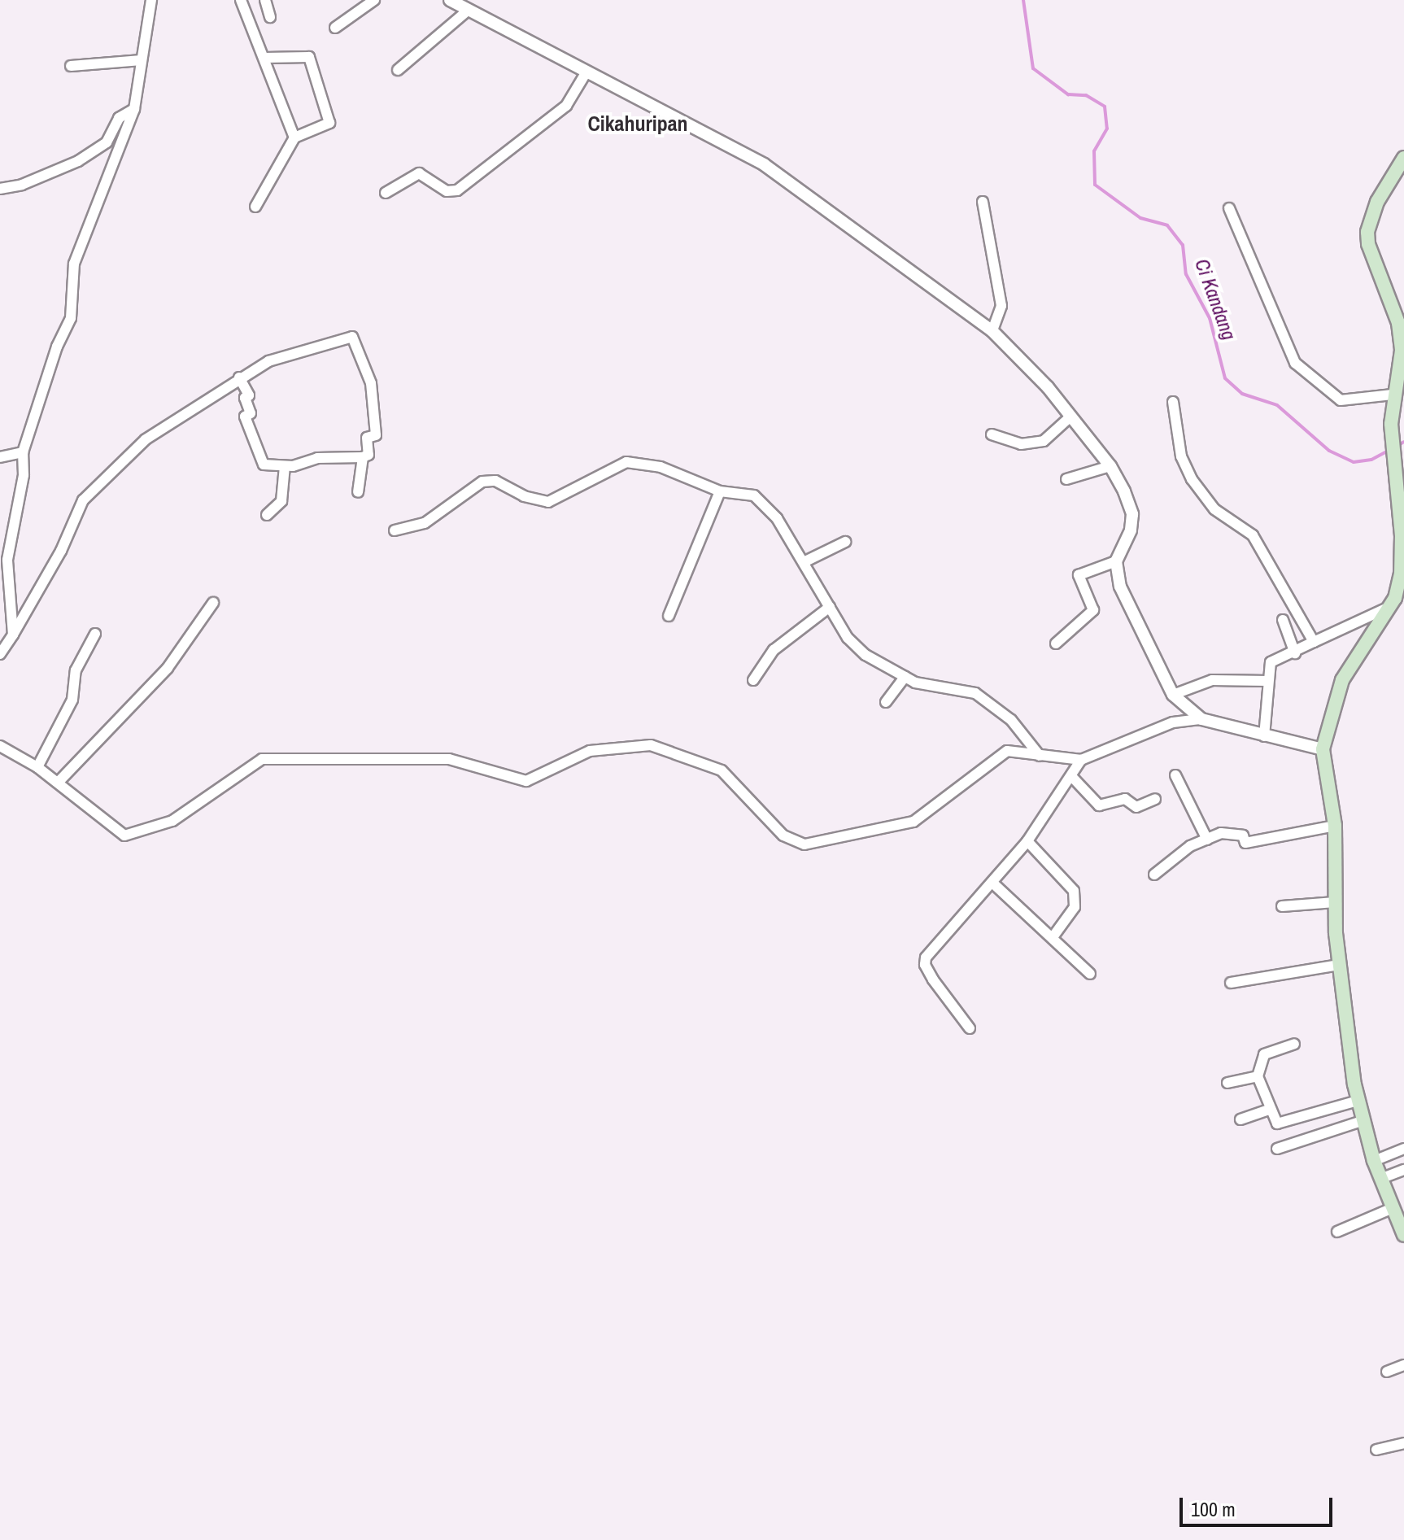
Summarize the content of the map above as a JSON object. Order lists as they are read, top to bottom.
{
  "districts": ["Cikahuripan"],
  "water": ["Ci Kandang"],
  "scale_bar": "100 m"
}
